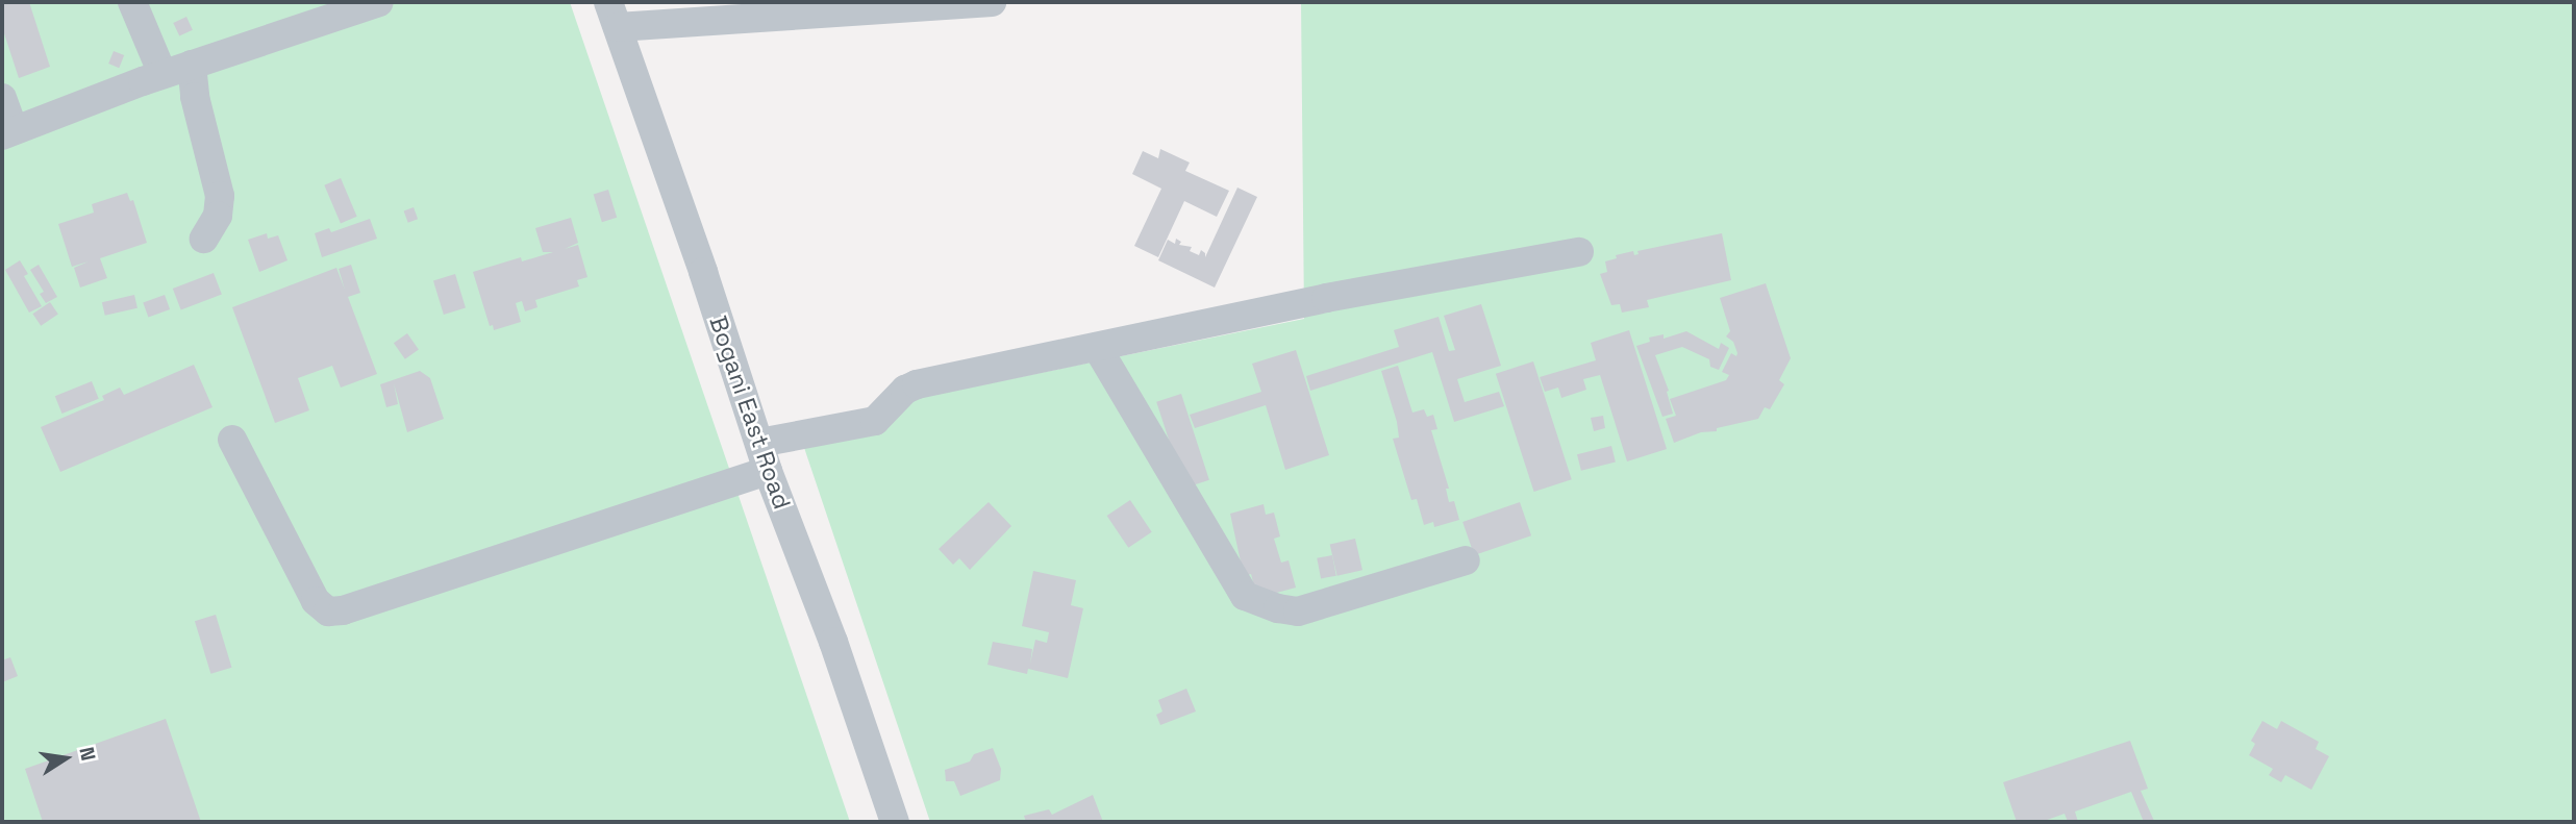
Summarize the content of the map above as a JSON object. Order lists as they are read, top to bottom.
{
  "streets": {
    "street": ["Bogani East Road"]
  },
  "north": "right"
}
